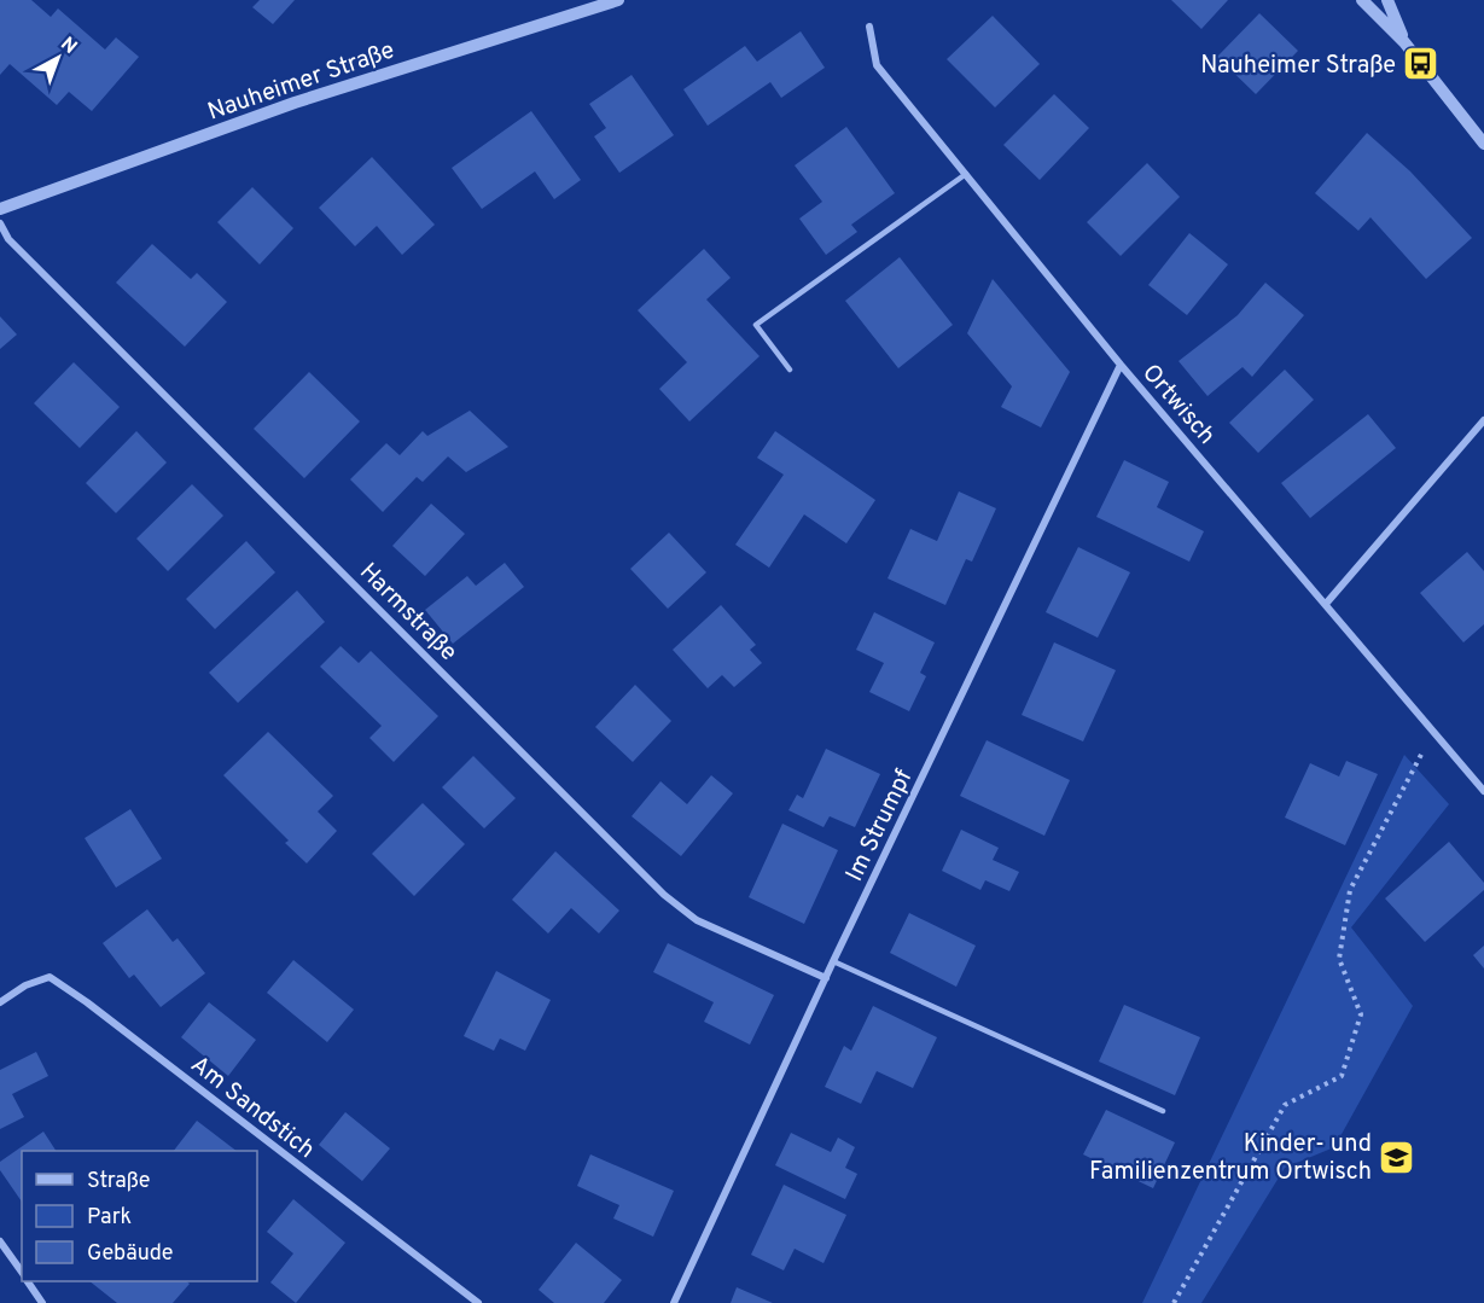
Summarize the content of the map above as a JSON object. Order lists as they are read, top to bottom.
{
  "streets": {
    "street": [
      "Nauheimer Straße",
      "Ortwisch",
      "Harmstraße",
      "Im Strumpf",
      "Am Sandstich"
    ]
  },
  "crossings": [
    ["Ortwisch", "Im Strumpf"],
    ["Harmstraße", "Im Strumpf"]
  ],
  "places": {
    "bus stop": ["Nauheimer Straße"],
    "school or university": ["Kinder- und Familienzentrum Ortwisch"]
  },
  "legend": ["Straße", "Park", "Gebäude"],
  "north": "top right"
}
